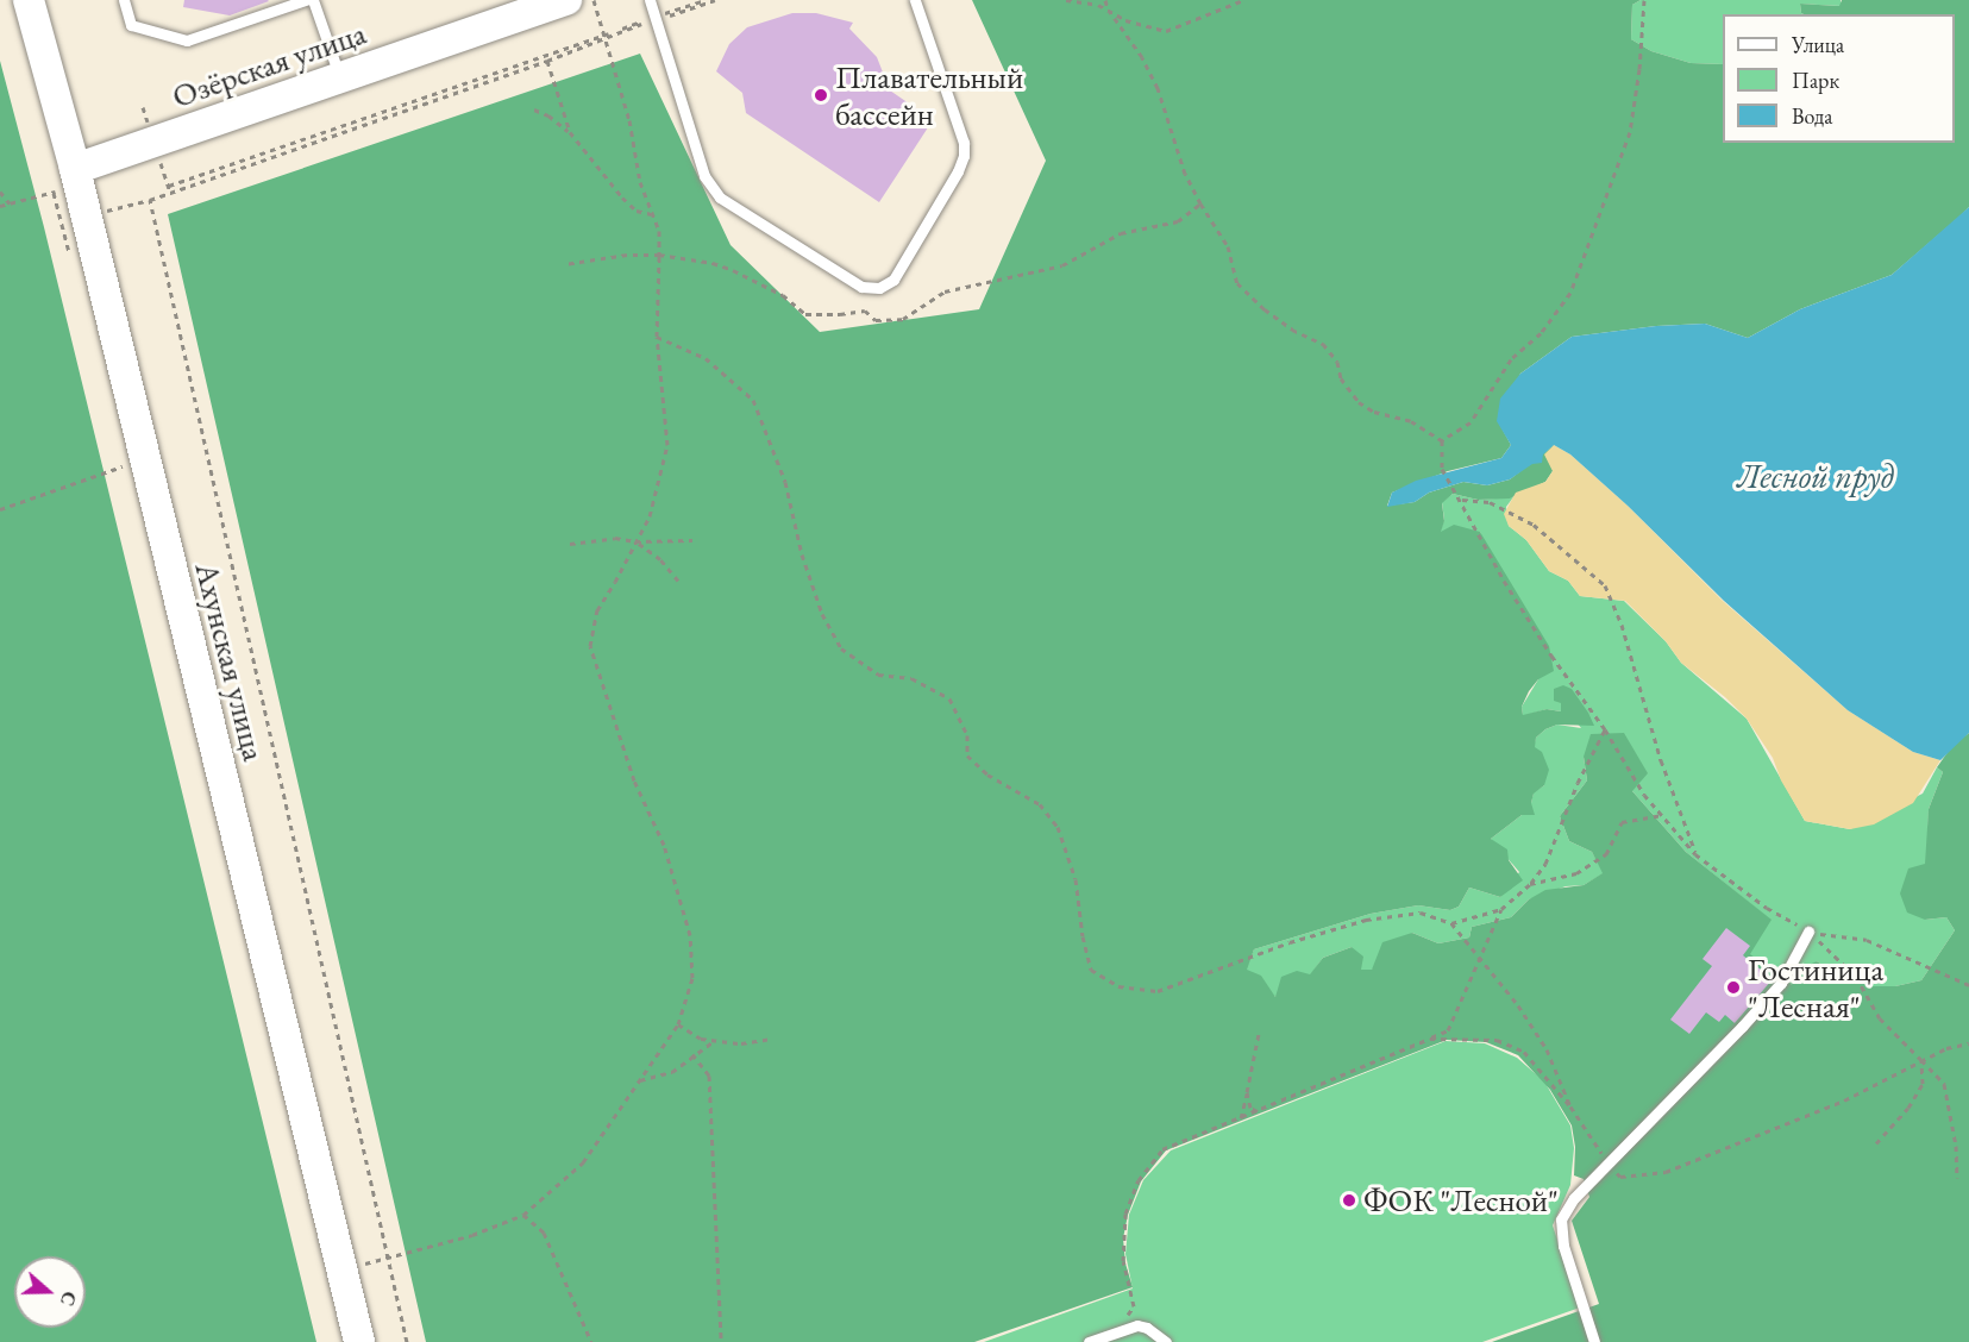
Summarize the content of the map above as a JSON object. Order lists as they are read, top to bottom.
{
  "streets": {
    "main road": ["Озёрская улица", "Ахунская улица"]
  },
  "crossings": [
    ["Озёрская улица", "Ахунская улица"]
  ],
  "water": ["Лесной пруд"],
  "places": ["Плавательный бассейн", "Гостиница \"Лесная\"", "ФОК \"Лесной\""],
  "legend": ["Улица", "Парк", "Вода"],
  "north": "right"
}
